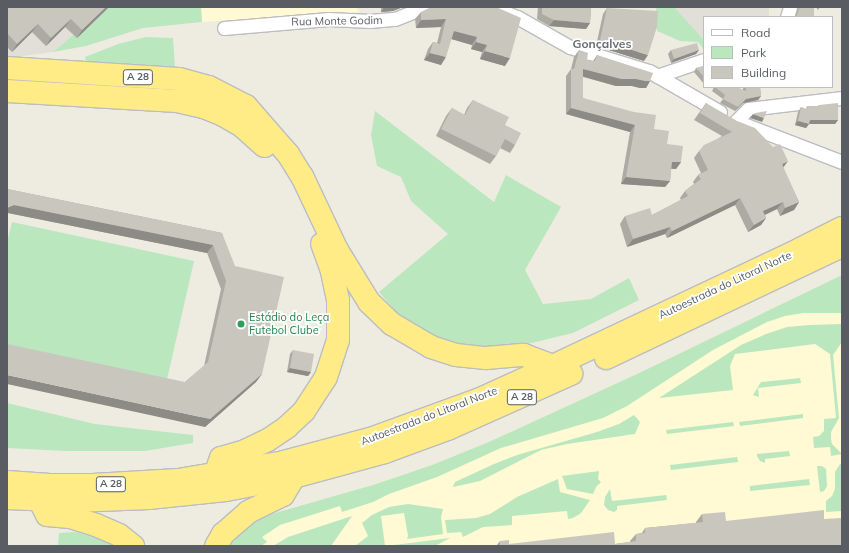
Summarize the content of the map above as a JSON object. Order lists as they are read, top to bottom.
{
  "streets": {
    "highway": ["A 28", "Autoestrada do Litoral Norte"],
    "street": ["Rua Monte Godim"]
  },
  "districts": ["Gonçalves"],
  "places": ["Estádio do Leça Futebol Clube"],
  "legend": ["Road", "Park", "Building"]
}
